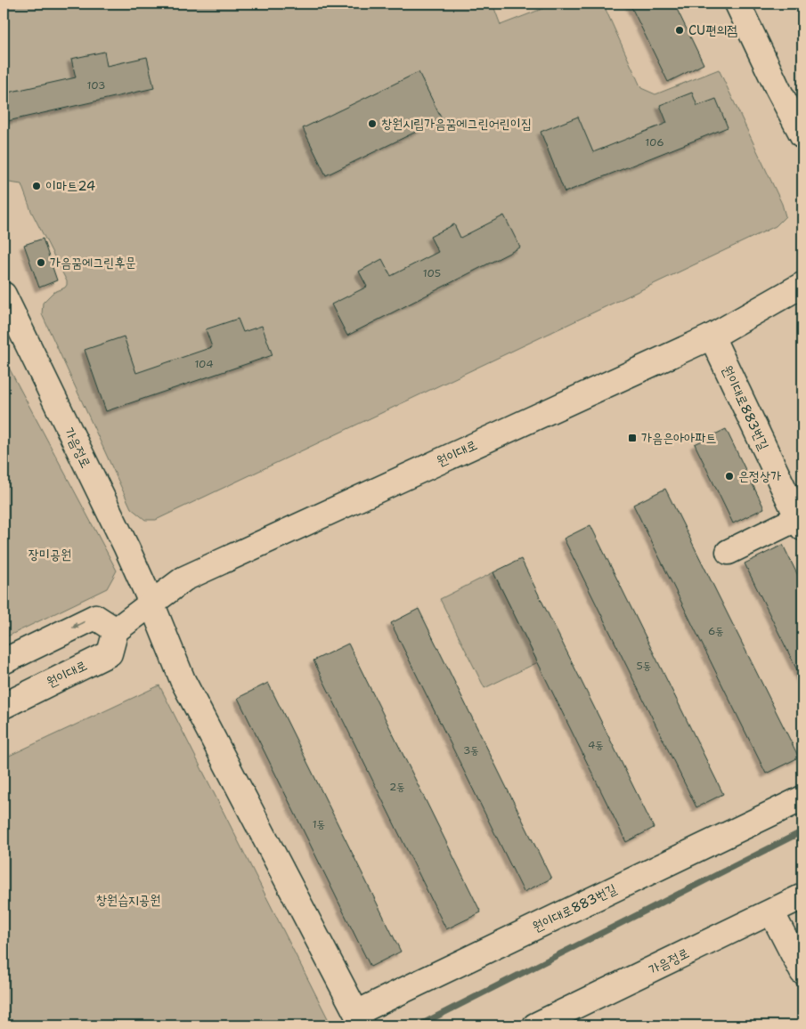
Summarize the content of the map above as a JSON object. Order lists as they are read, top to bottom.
{
  "streets": {
    "street": ["원이대로883번길", "가음정로", "원이대로"]
  },
  "crossings": [
    ["원이대로883번길", "가음정로"],
    ["원이대로883번길", "원이대로"],
    ["가음정로", "원이대로"]
  ],
  "parks": ["장미공원", "창원습지공원"],
  "places": {
    "other": [
      "CU편의점",
      "창원시립가음꿈에그린어린이집",
      "이마트24",
      "가음꿈에그린후문",
      "은정상가"
    ],
    "transit": ["가음은아아파트"]
  },
  "house_numbers": [
    "103",
    "106",
    "105",
    "104",
    "6동",
    "5동",
    "4동",
    "3동",
    "2동",
    "1동"
  ]
}
